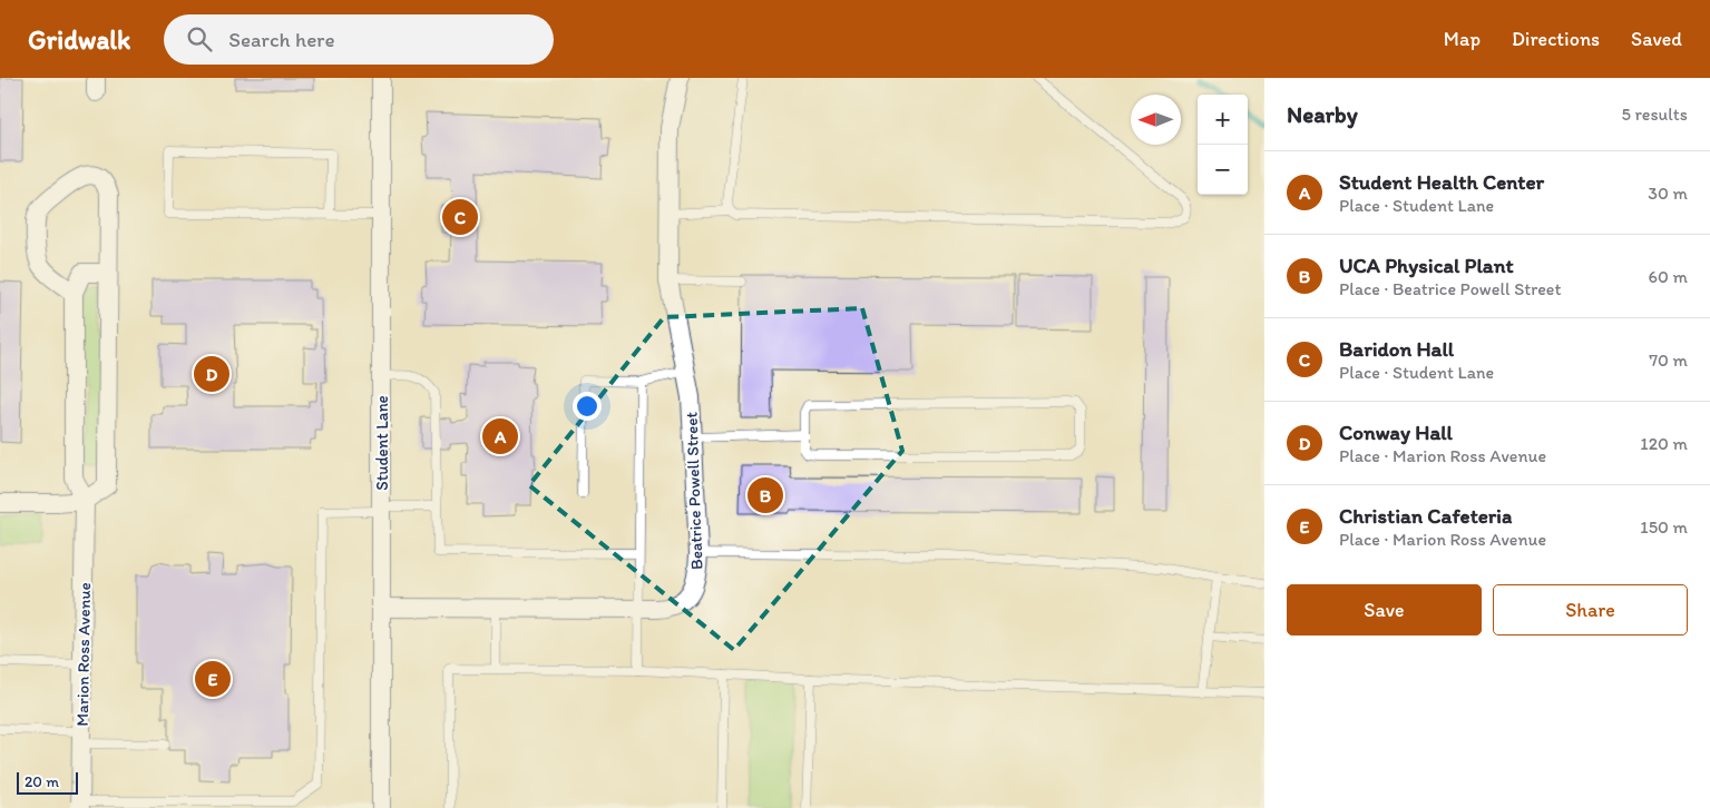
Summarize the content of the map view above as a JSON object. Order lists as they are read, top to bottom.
{
  "streets": {
    "street": ["Student Lane", "Beatrice Powell Street", "Marion Ross Avenue"]
  },
  "crossings": [
    ["Student Lane", "Beatrice Powell Street"]
  ],
  "scale_bar": "20 m",
  "north": "left",
  "page": {
    "header": "Gridwalk",
    "search": "Search here",
    "nav": ["Map", "Directions", "Saved"],
    "heading": ["Nearby", "5 results"],
    "map_buttons": ["+", "−"],
    "list": [
      {
        "mark": "A",
        "name": "Student Health Center",
        "note": "Place · Student Lane",
        "value": "30 m"
      },
      {
        "mark": "B",
        "name": "UCA Physical Plant",
        "note": "Place · Beatrice Powell Street",
        "value": "60 m"
      },
      {
        "mark": "C",
        "name": "Baridon Hall",
        "note": "Place · Student Lane",
        "value": "70 m"
      },
      {
        "mark": "D",
        "name": "Conway Hall",
        "note": "Place · Marion Ross Avenue",
        "value": "120 m"
      },
      {
        "mark": "E",
        "name": "Christian Cafeteria",
        "note": "Place · Marion Ross Avenue",
        "value": "150 m"
      }
    ],
    "pins": [
      "C",
      "D",
      "A",
      "B",
      "E"
    ],
    "buttons": ["Save", "Share"],
    "scale": "20 m"
  }
}
